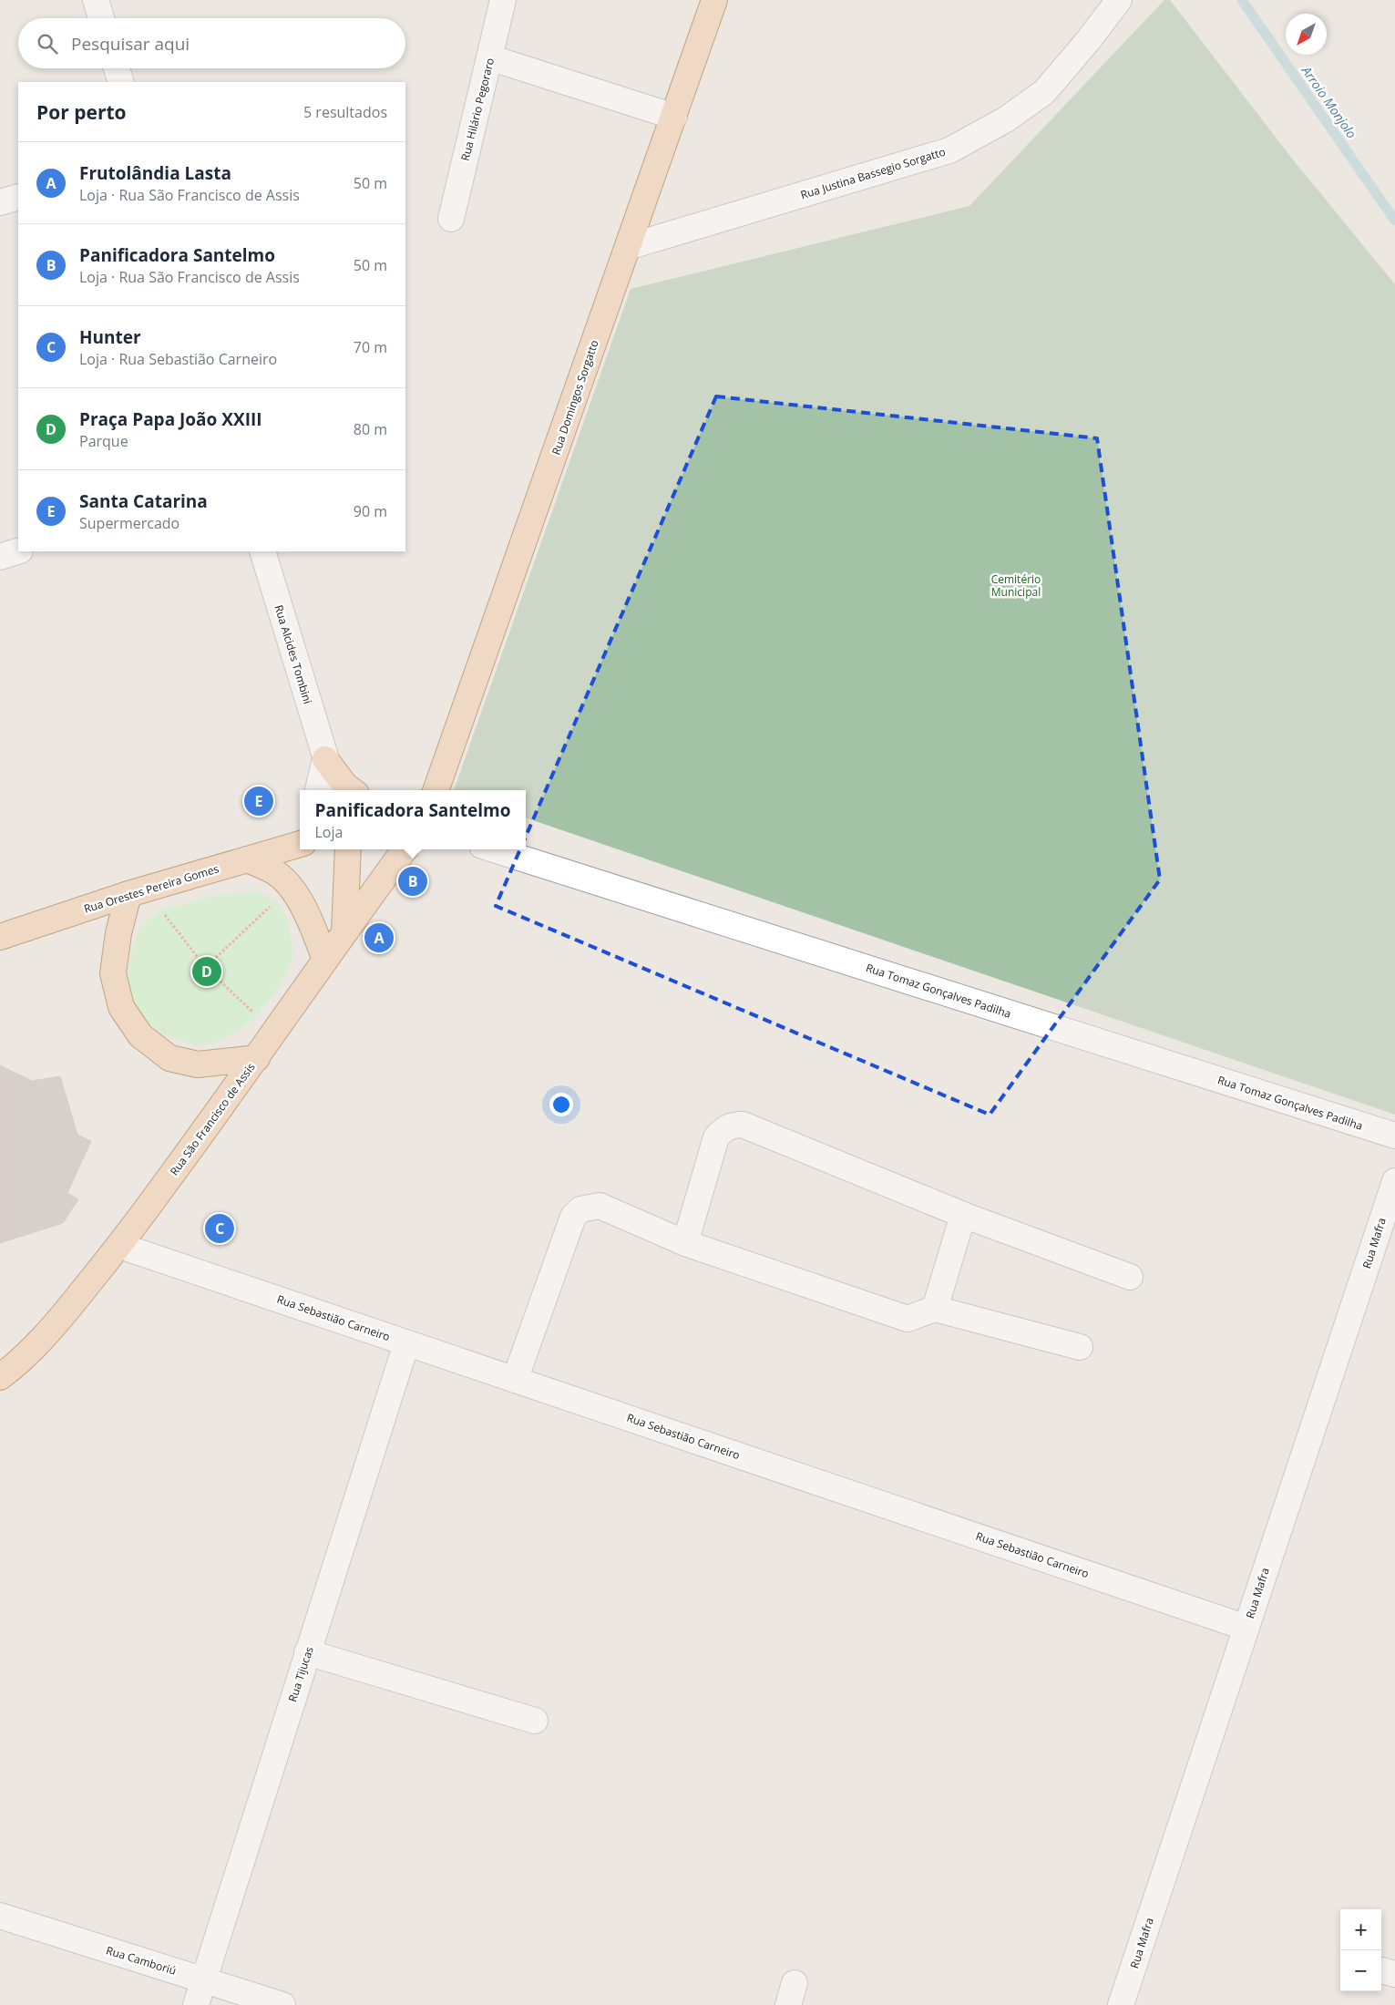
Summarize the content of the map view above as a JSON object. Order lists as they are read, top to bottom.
{
  "streets": {
    "main road": ["Rua Domingos Sorgatto", "Rua Orestes Pereira Gomes", "Rua São Francisco de Assis"],
    "street": [
      "Rua Hilário Pegoraro",
      "Rua Justina Bassegio Sorgatto",
      "Rua Alcides Tombini",
      "Rua Tomaz Gonçalves Padilha",
      "Rua Mafra",
      "Rua Sebastião Carneiro",
      "Rua Tijucas",
      "Rua Camboriú"
    ]
  },
  "crossings": [
    ["Rua Justina Bassegio Sorgatto", "Rua Domingos Sorgatto"],
    ["Rua São Francisco de Assis", "Rua Sebastião Carneiro"],
    ["Rua Mafra", "Rua Sebastião Carneiro"],
    ["Rua Sebastião Carneiro", "Rua Tijucas"],
    ["Rua Tijucas", "Rua Camboriú"]
  ],
  "water": ["Arroio Monjolo"],
  "parks": ["Cemitério Municipal"],
  "north": "bottom left",
  "page": {
    "search": "Pesquisar aqui",
    "heading": ["Por perto", "5 resultados"],
    "list": [
      {
        "mark": "A",
        "name": "Frutolândia Lasta",
        "note": "Loja · Rua São Francisco de Assis",
        "value": "50 m"
      },
      {
        "mark": "B",
        "name": "Panificadora Santelmo",
        "note": "Loja · Rua São Francisco de Assis",
        "value": "50 m"
      },
      {
        "mark": "C",
        "name": "Hunter",
        "note": "Loja · Rua Sebastião Carneiro",
        "value": "70 m"
      },
      {
        "mark": "D",
        "name": "Praça Papa João XXIII",
        "note": "Parque",
        "value": "80 m"
      },
      {
        "mark": "E",
        "name": "Santa Catarina",
        "note": "Supermercado",
        "value": "90 m"
      }
    ],
    "pins": [
      "E",
      "B",
      "A",
      "D",
      "C"
    ],
    "popup": ["Panificadora Santelmo", "Loja"],
    "map_buttons": ["+", "−"]
  }
}
